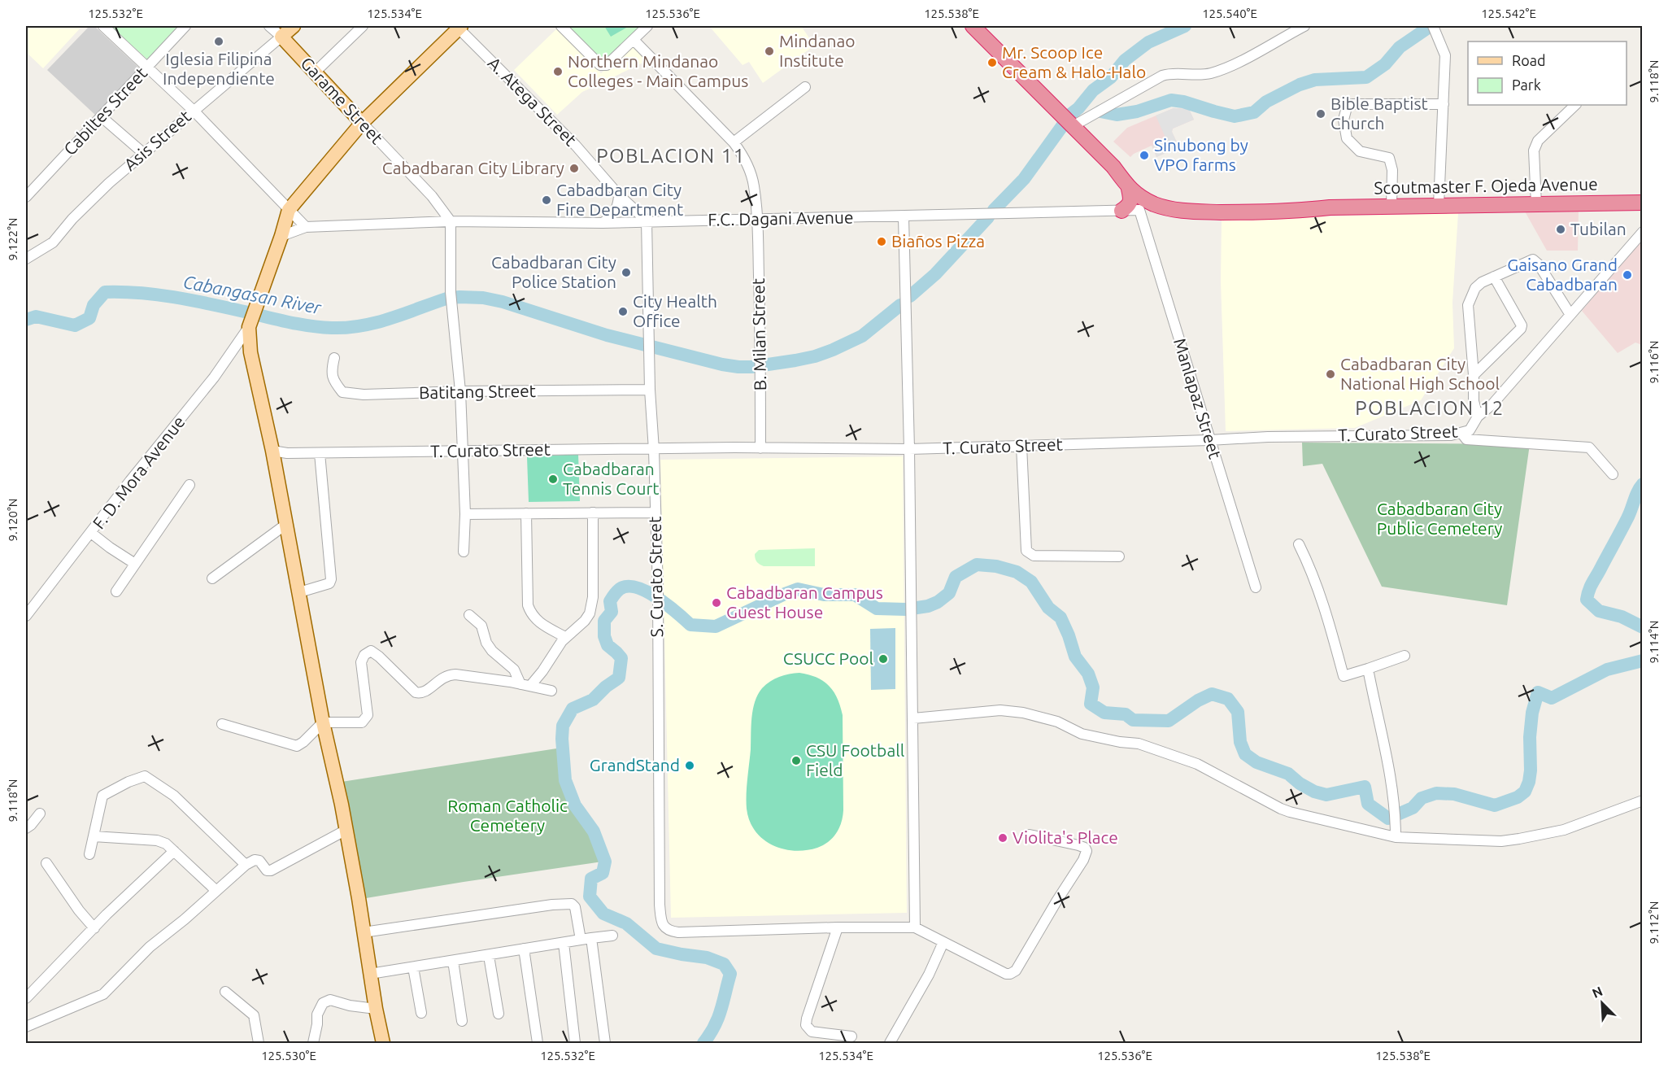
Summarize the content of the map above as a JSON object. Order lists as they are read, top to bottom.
{
  "streets": {
    "highway": ["Scoutmaster F. Ojeda Avenue"],
    "main road": ["Garame Street", "Asis Street"],
    "street": [
      "A. Atega Street",
      "Cabiltes Street",
      "F.C. Dagani Avenue",
      "B. Milan Street",
      "Batitang Street",
      "Manlapaz Street",
      "T. Curato Street",
      "F. D. Mora Avenue",
      "S. Curato Street"
    ]
  },
  "crossings": [
    ["Garame Street", "Asis Street"],
    ["Garame Street", "F.C. Dagani Avenue"],
    ["A. Atega Street", "F.C. Dagani Avenue"],
    ["A. Atega Street", "S. Curato Street"],
    ["F.C. Dagani Avenue", "B. Milan Street"],
    ["F.C. Dagani Avenue", "Manlapaz Street"],
    ["F.C. Dagani Avenue", "S. Curato Street"],
    ["B. Milan Street", "T. Curato Street"],
    ["Batitang Street", "S. Curato Street"],
    ["Manlapaz Street", "T. Curato Street"],
    ["T. Curato Street", "S. Curato Street"]
  ],
  "districts": ["POBLACION 11", "POBLACION 12"],
  "water": ["Cabangasan River"],
  "parks": ["Cabadbaran City Public Cemetery", "Roman Catholic Cemetery"],
  "places": [
    "Iglesia Filipina Independiente",
    "Mindanao Institute",
    "Mr. Scoop Ice Cream & Halo-Halo",
    "Northern Mindanao Colleges - Main Campus",
    "Bible Baptist Church",
    "Sinubong by VPO farms",
    "Cabadbaran City Library",
    "Cabadbaran City Fire Department",
    "Tubilan",
    "Biaños Pizza",
    "Cabadbaran City Police Station",
    "Gaisano Grand Cabadbaran",
    "City Health Office",
    "Cabadbaran City National High School",
    "Cabadbaran Tennis Court",
    "Cabadbaran Campus Guest House",
    "CSUCC Pool",
    "CSU Football Field",
    "GrandStand",
    "Violita's Place"
  ],
  "legend": ["Road", "Park"],
  "north": "top left",
  "coordinates": [
    "125.532°E",
    "125.534°E",
    "125.536°E",
    "125.538°E",
    "125.540°E",
    "125.542°E",
    "9.118°N",
    "9.122°N",
    "9.116°N",
    "9.120°N",
    "9.114°N",
    "9.112°N",
    "125.530°E"
  ]
}
